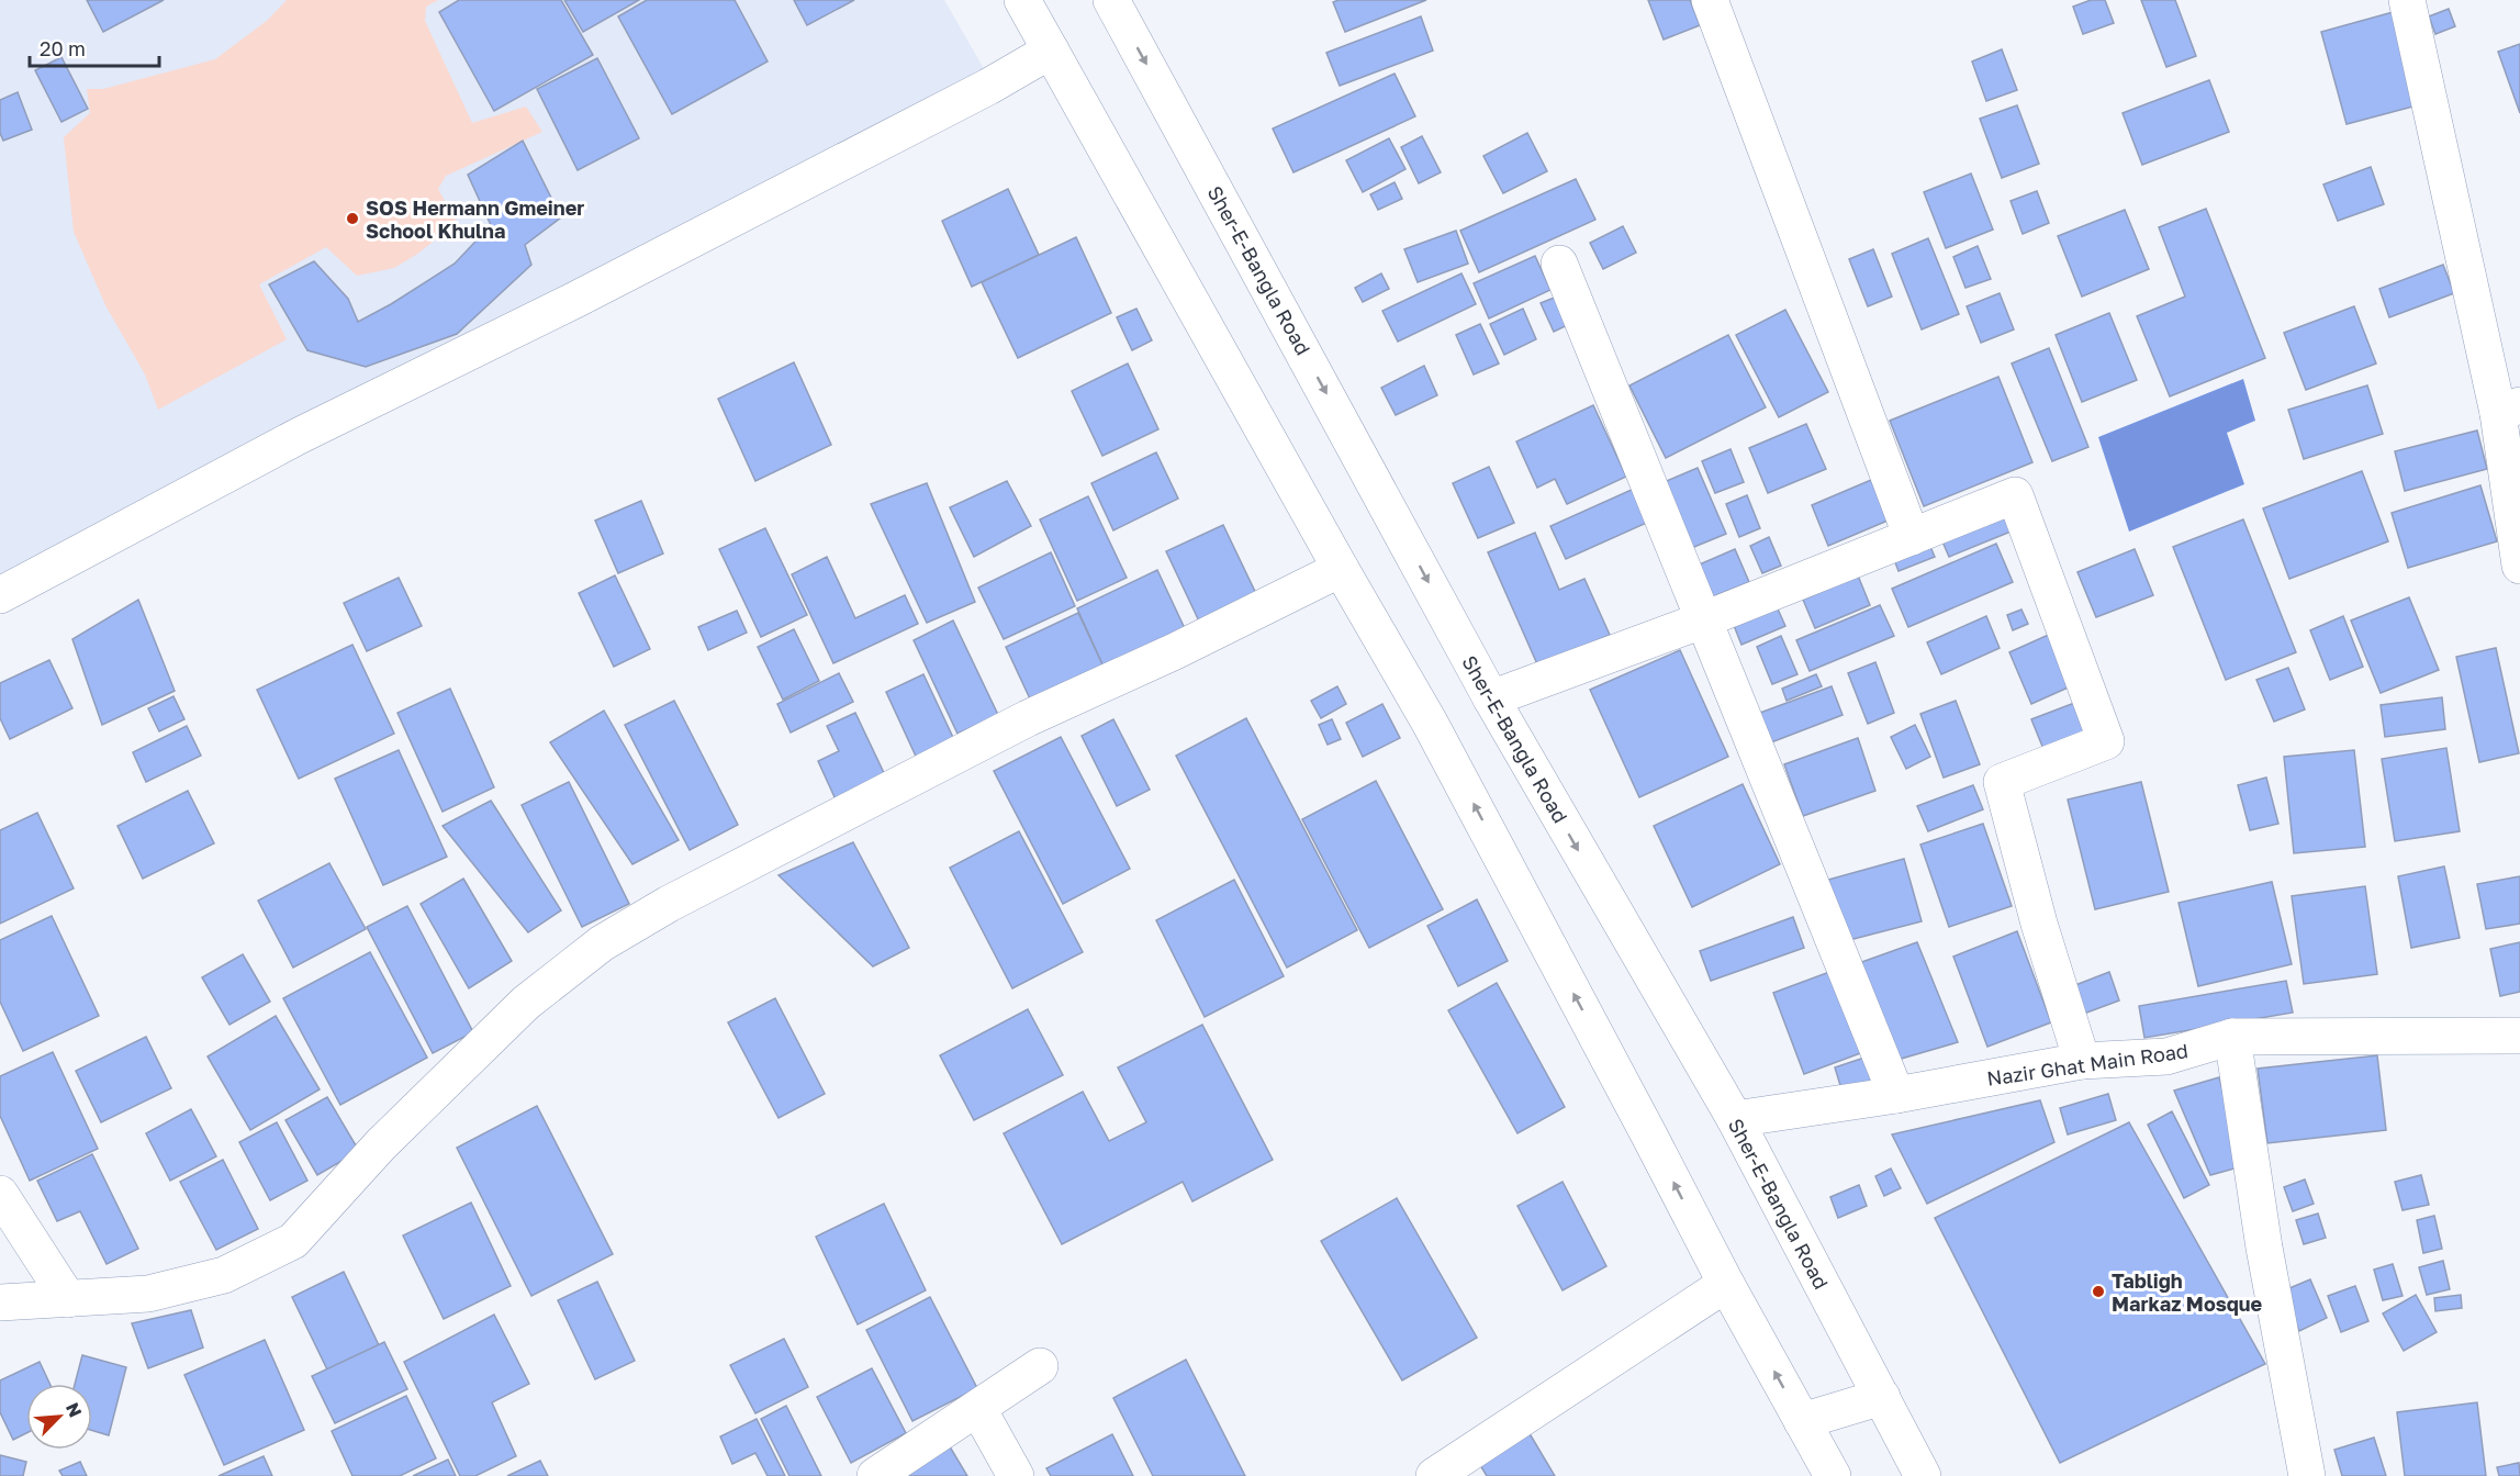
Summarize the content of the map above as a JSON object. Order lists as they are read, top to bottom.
{
  "streets": {
    "main road": ["Sher-E-Bangla Road", "Nazir Ghat Main Road"]
  },
  "crossings": [
    ["Sher-E-Bangla Road", "Nazir Ghat Main Road"]
  ],
  "places": ["SOS Hermann Gmeiner School Khulna", "Tabligh Markaz Mosque"],
  "scale_bar": "20 m",
  "north": "top right"
}
